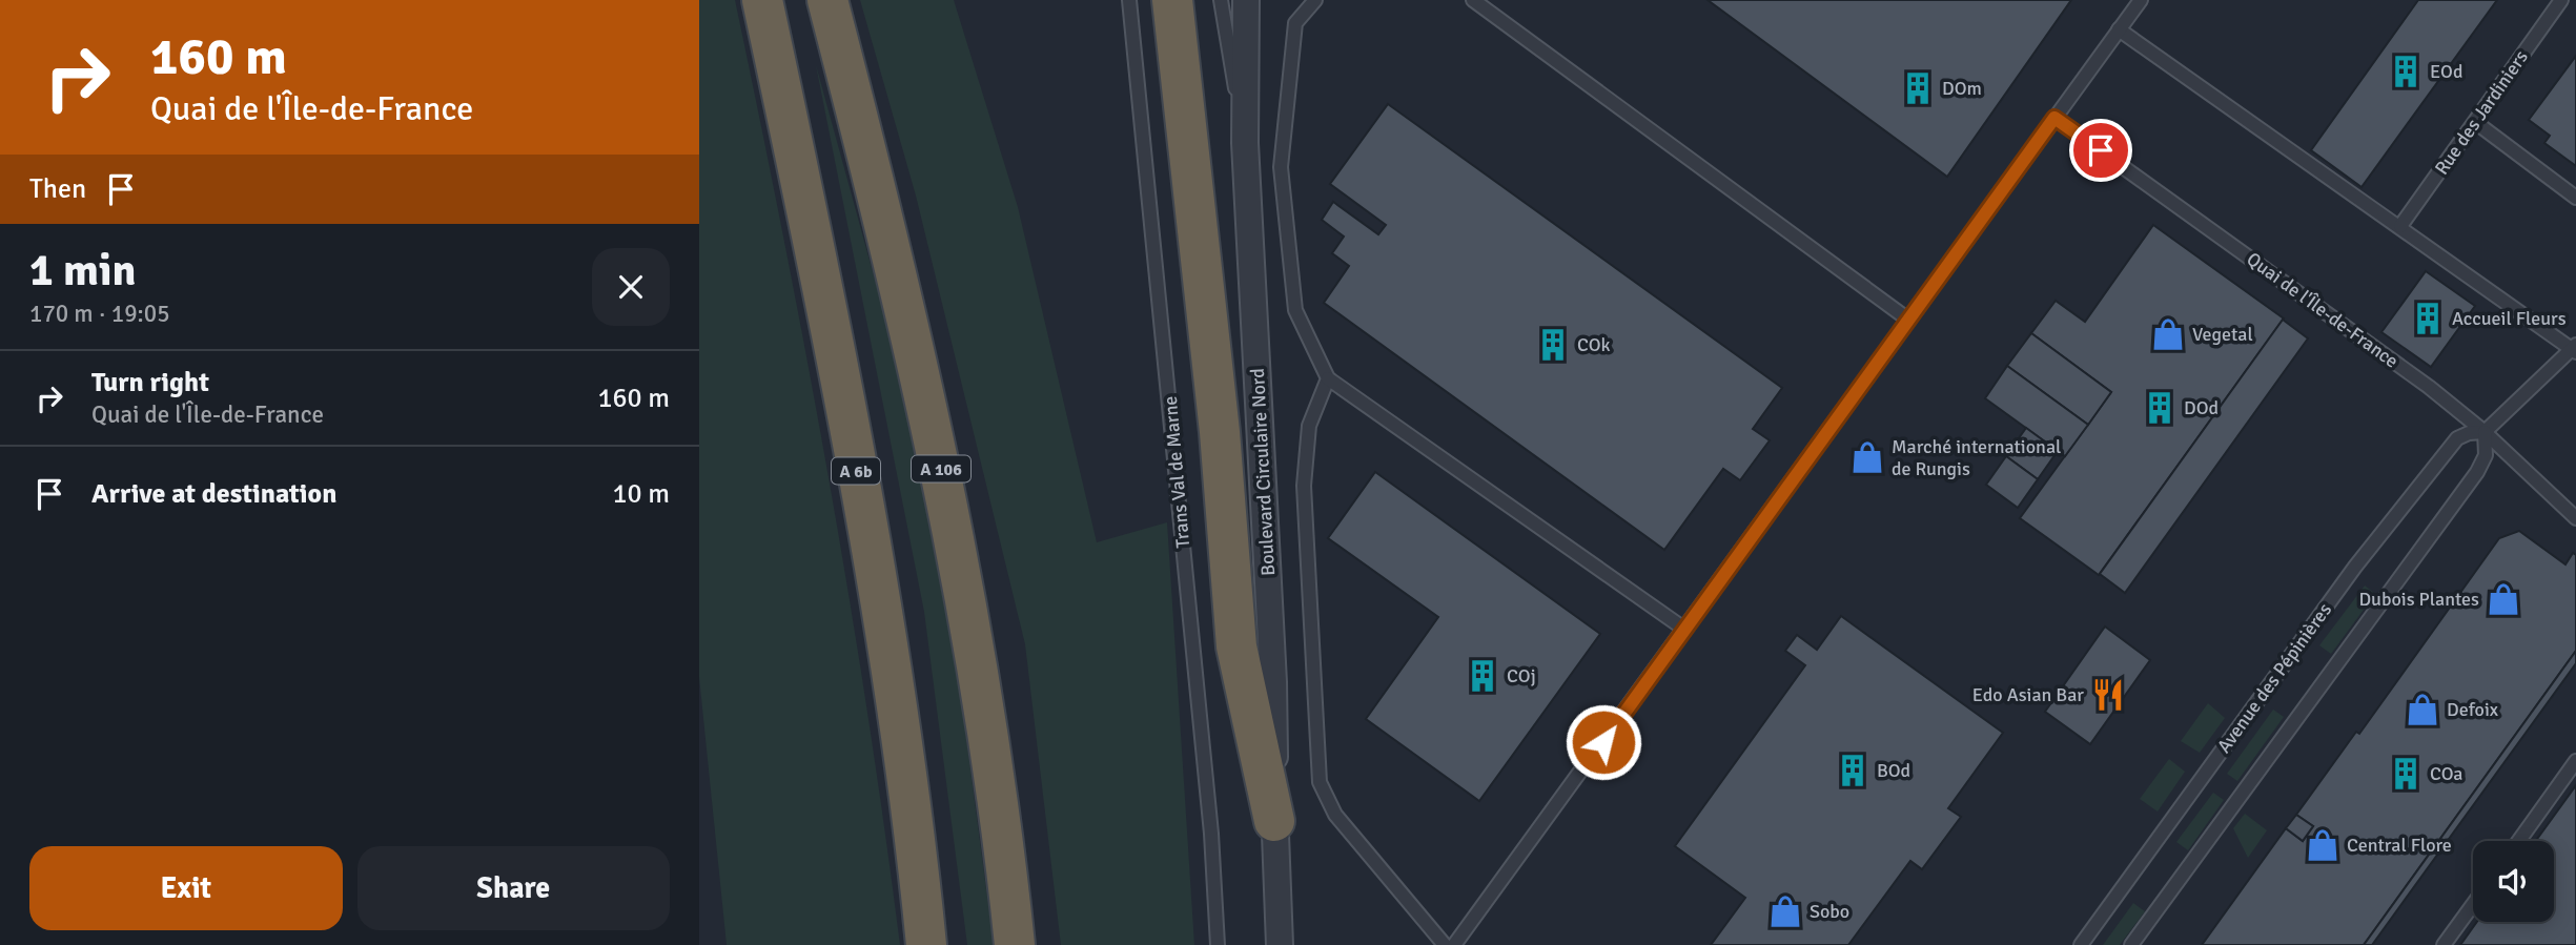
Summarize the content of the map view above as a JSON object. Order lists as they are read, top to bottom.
{
  "streets": {
    "highway": ["A 106", "A 6b"],
    "street": ["Boulevard Circulaire Nord"],
    "lane": [
      "Rue des Jardiniers",
      "Quai de l'Île-de-France",
      "Trans Val de Marne",
      "Avenue des Pépinières"
    ]
  },
  "crossings": [
    ["Quai de l'Île-de-France", "Avenue des Pépinières"]
  ],
  "places": {
    "building": [
      "EOd",
      "DOm",
      "Accueil Fleurs",
      "COk",
      "DOd",
      "COj",
      "BOd",
      "COa"
    ],
    "shop": [
      "Vegetal",
      "Marché international de Rungis",
      "Dubois Plantes",
      "Defoix",
      "Central Flore",
      "Sobo"
    ],
    "restaurant": ["Edo Asian Bar"]
  },
  "page": {
    "turn": ["160 m", "Quai de l'Île-de-France"],
    "then": "Then",
    "heading": ["1 min", "170 m · 19:05"],
    "list": [
      {
        "name": "Turn right",
        "note": "Quai de l'Île-de-France",
        "value": "160 m"
      },
      {
        "name": "Arrive at destination",
        "value": "10 m"
      }
    ],
    "buttons": ["Exit", "Share"]
  }
}
